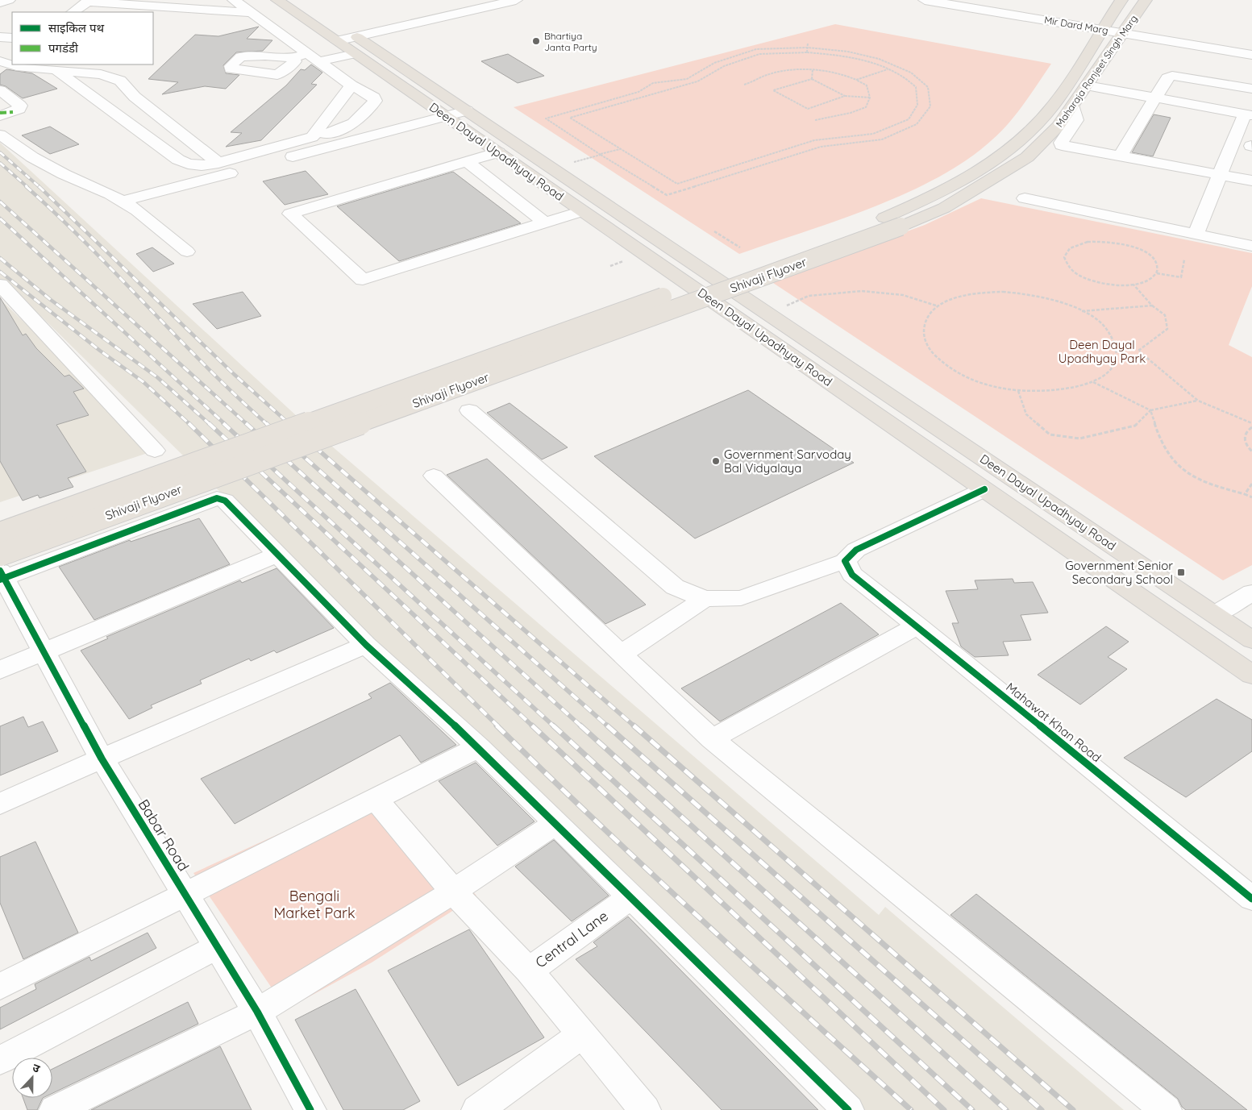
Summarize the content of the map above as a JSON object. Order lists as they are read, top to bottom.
{
  "streets": {
    "main road": ["Maharaja Ranjeet Singh Marg", "Deen Dayal Upadhyay Road", "Shivaji Flyover"],
    "street": [
      "Mir Dard Marg",
      "Mahawat Khan Road",
      "Babar Road",
      "Central Lane"
    ]
  },
  "crossings": [
    ["Mir Dard Marg", "Maharaja Ranjeet Singh Marg"],
    ["Maharaja Ranjeet Singh Marg", "Shivaji Flyover"],
    ["Shivaji Flyover", "Babar Road"]
  ],
  "parks": ["Deen Dayal Upadhyay Park", "Bengali Market Park"],
  "places": {
    "other": ["Bhartiya Janta Party", "Government Sarvoday Bal Vidyalaya"],
    "transit": ["Government Senior Secondary School"]
  },
  "legend": ["साइकिल पथ", "पगडंडी"],
  "north": "top"
}
